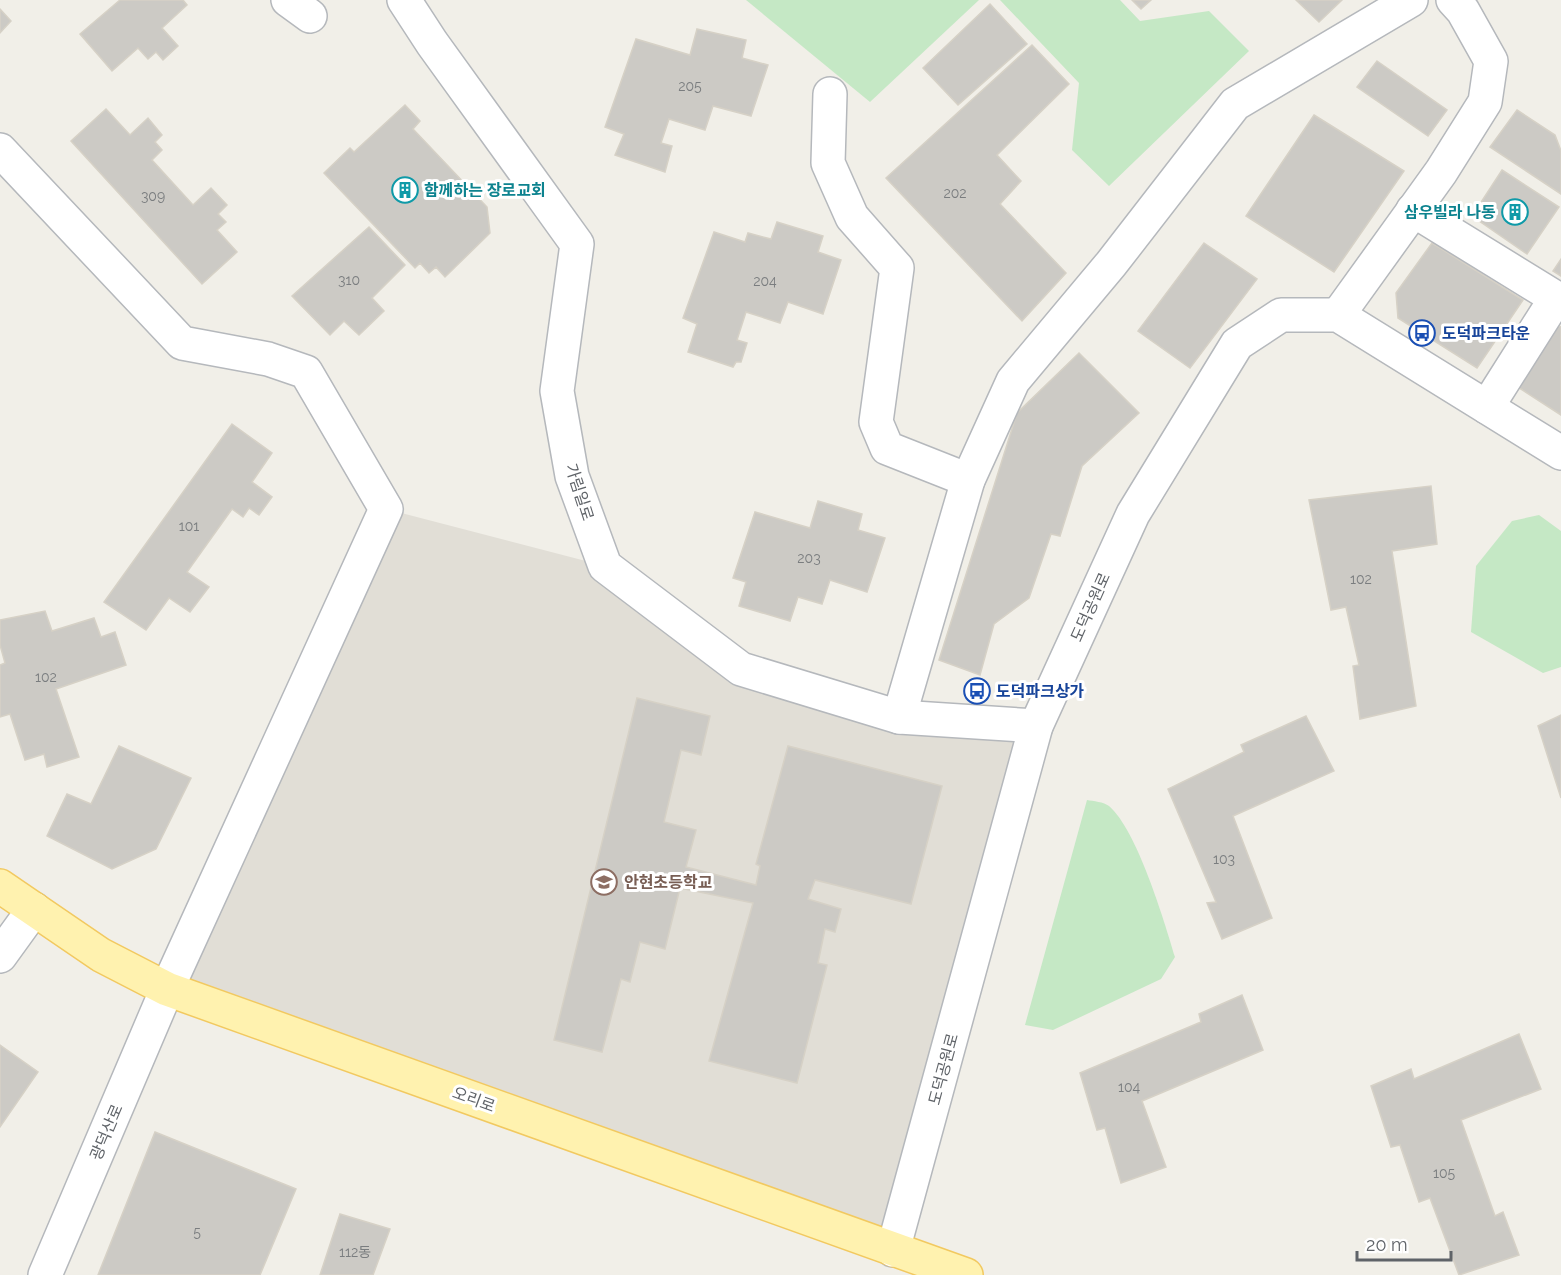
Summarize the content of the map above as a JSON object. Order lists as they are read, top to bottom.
{
  "streets": {
    "main road": ["오리로"],
    "street": ["가림일로", "도덕공원로", "광덕산로"]
  },
  "crossings": [
    ["가림일로", "도덕공원로"],
    ["도덕공원로", "오리로"],
    ["오리로", "광덕산로"]
  ],
  "places": {
    "building": ["함께하는 장로교회", "삼우빌라 나동"],
    "bus stop": ["도덕파크타운", "도덕파크상가"],
    "school or university": ["안현초등학교"]
  },
  "house_numbers": [
    "205",
    "202",
    "309",
    "310",
    "204",
    "101",
    "203",
    "102",
    "102",
    "103",
    "104",
    "105",
    "5",
    "112동"
  ],
  "scale_bar": "20 m"
}
